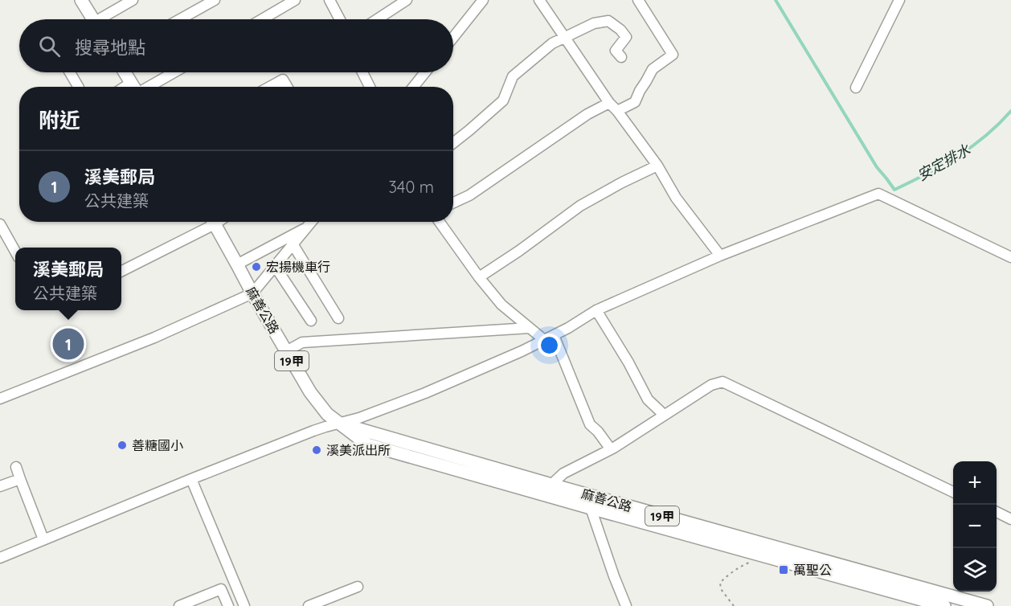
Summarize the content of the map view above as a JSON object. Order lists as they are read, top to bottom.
{
  "streets": {
    "main road": ["麻善公路", "19甲"]
  },
  "water": ["安定排水"],
  "places": {
    "other": ["宏揚機車行", "善糖國小", "溪美派出所"],
    "transit": ["萬聖公"]
  },
  "page": {
    "search": "搜尋地點",
    "heading": "附近",
    "list": [
      {
        "mark": "1",
        "name": "溪美郵局",
        "note": "公共建築",
        "value": "340 m"
      }
    ],
    "popup": ["溪美郵局", "公共建築"],
    "pins": "1",
    "map_buttons": ["+", "−"]
  }
}
